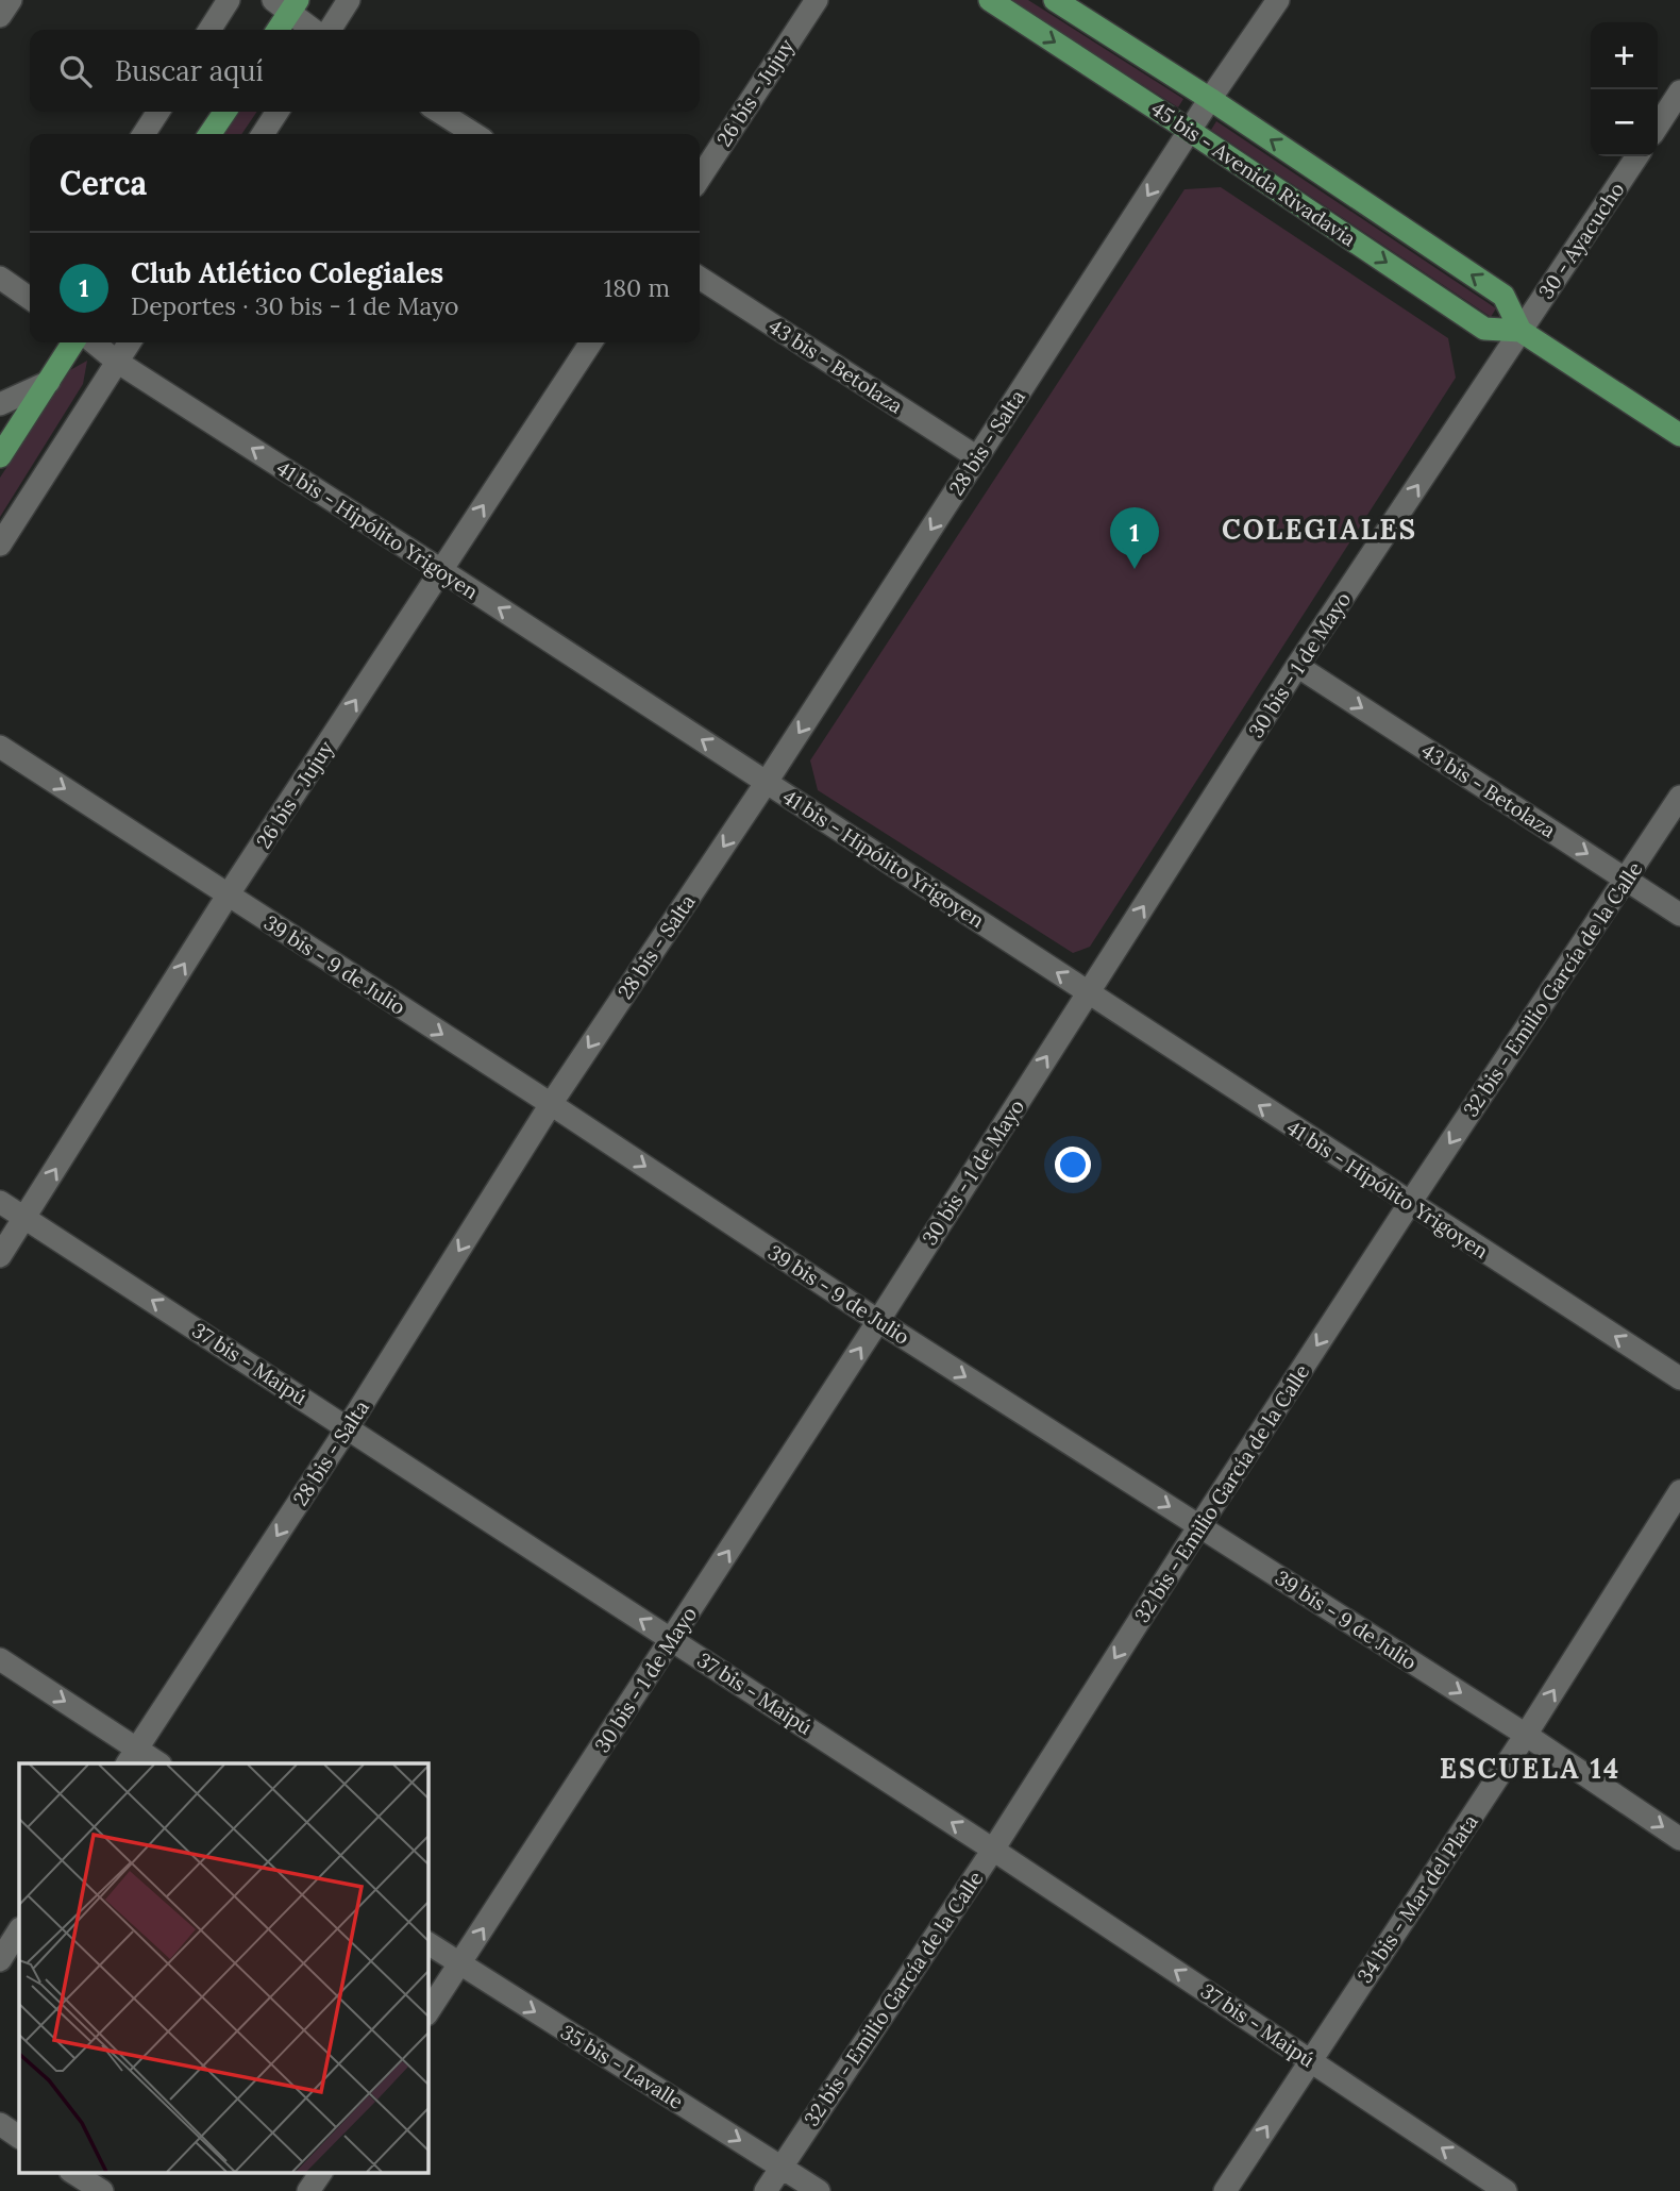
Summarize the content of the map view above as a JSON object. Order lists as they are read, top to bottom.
{
  "streets": {
    "main road": ["45 bis - Avenida Rivadavia"],
    "street": [
      "26 bis - Jujuy",
      "30 - Ayacucho",
      "43 bis - Betolaza",
      "28 bis - Salta",
      "41 bis - Hipólito Yrigoyen",
      "30 bis - 1 de Mayo",
      "39 bis - 9 de Julio",
      "32 bis - Emilio García de la Calle",
      "37 bis - Maipú",
      "34 bis - Mar del Plata",
      "35 bis - Lavalle"
    ]
  },
  "crossings": [
    ["26 bis - Jujuy", "41 bis - Hipólito Yrigoyen"],
    ["26 bis - Jujuy", "39 bis - 9 de Julio"],
    ["26 bis - Jujuy", "37 bis - Maipú"],
    ["45 bis - Avenida Rivadavia", "30 - Ayacucho"],
    ["45 bis - Avenida Rivadavia", "28 bis - Salta"],
    ["45 bis - Avenida Rivadavia", "30 bis - 1 de Mayo"],
    ["30 - Ayacucho", "30 bis - 1 de Mayo"],
    ["43 bis - Betolaza", "28 bis - Salta"],
    ["43 bis - Betolaza", "30 bis - 1 de Mayo"],
    ["43 bis - Betolaza", "32 bis - Emilio García de la Calle"],
    ["28 bis - Salta", "41 bis - Hipólito Yrigoyen"],
    ["28 bis - Salta", "39 bis - 9 de Julio"],
    ["28 bis - Salta", "37 bis - Maipú"],
    ["41 bis - Hipólito Yrigoyen", "30 bis - 1 de Mayo"],
    ["41 bis - Hipólito Yrigoyen", "32 bis - Emilio García de la Calle"],
    ["30 bis - 1 de Mayo", "39 bis - 9 de Julio"],
    ["30 bis - 1 de Mayo", "37 bis - Maipú"],
    ["30 bis - 1 de Mayo", "35 bis - Lavalle"],
    ["39 bis - 9 de Julio", "32 bis - Emilio García de la Calle"],
    ["39 bis - 9 de Julio", "34 bis - Mar del Plata"],
    ["32 bis - Emilio García de la Calle", "37 bis - Maipú"],
    ["32 bis - Emilio García de la Calle", "35 bis - Lavalle"],
    ["37 bis - Maipú", "34 bis - Mar del Plata"]
  ],
  "one_way": [
    "26 bis - Jujuy",
    "43 bis - Betolaza",
    "28 bis - Salta",
    "41 bis - Hipólito Yrigoyen",
    "30 bis - 1 de Mayo",
    "39 bis - 9 de Julio",
    "32 bis - Emilio García de la Calle",
    "37 bis - Maipú",
    "34 bis - Mar del Plata",
    "35 bis - Lavalle"
  ],
  "districts": ["COLEGIALES", "ESCUELA 14"],
  "page": {
    "map_buttons": ["+", "−"],
    "search": "Buscar aquí",
    "heading": "Cerca",
    "list": [
      {
        "mark": "1",
        "name": "Club Atlético Colegiales",
        "note": "Deportes · 30 bis - 1 de Mayo",
        "value": "180 m"
      }
    ],
    "pins": "1"
  }
}
